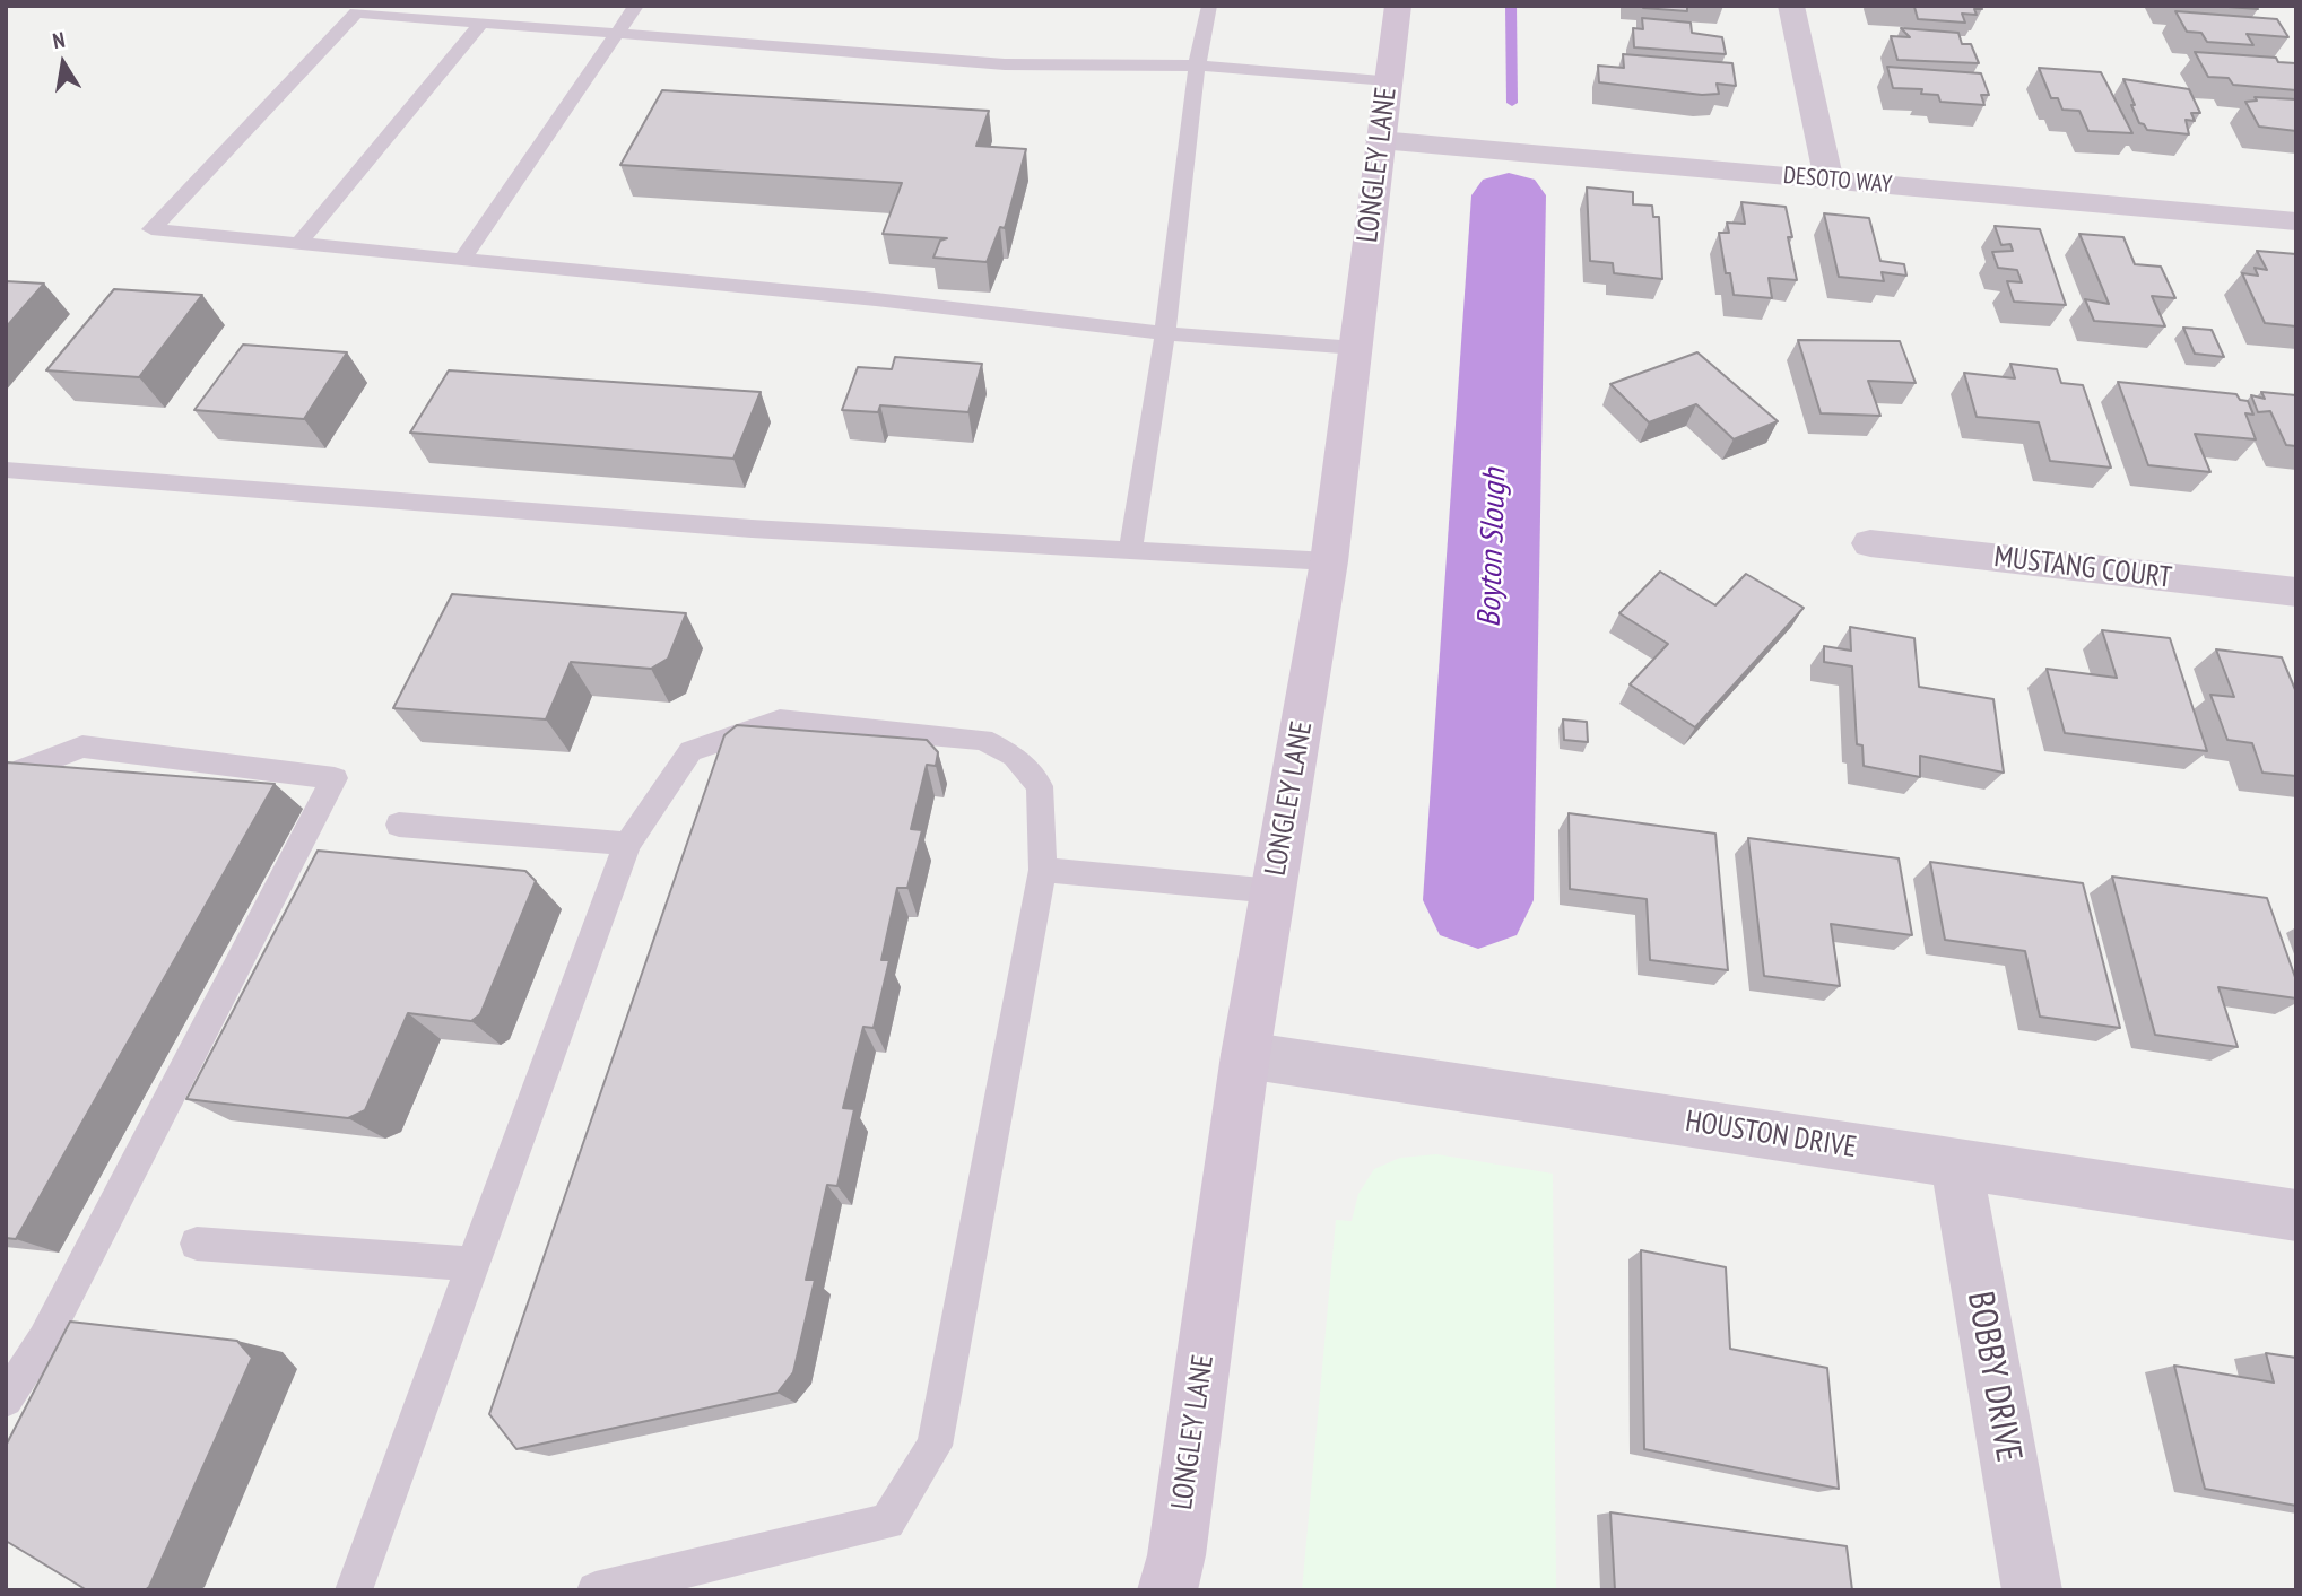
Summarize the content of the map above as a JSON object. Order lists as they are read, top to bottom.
{
  "streets": {
    "main road": ["LONGLEY LANE"],
    "street": [
      "DESOTO WAY",
      "MUSTANG COURT",
      "HOUSTON DRIVE",
      "BOBBY DRIVE"
    ]
  },
  "crossings": [
    ["LONGLEY LANE", "DESOTO WAY"],
    ["LONGLEY LANE", "HOUSTON DRIVE"],
    ["HOUSTON DRIVE", "BOBBY DRIVE"]
  ],
  "water": ["Boyton Slough"],
  "north": "top"
}
